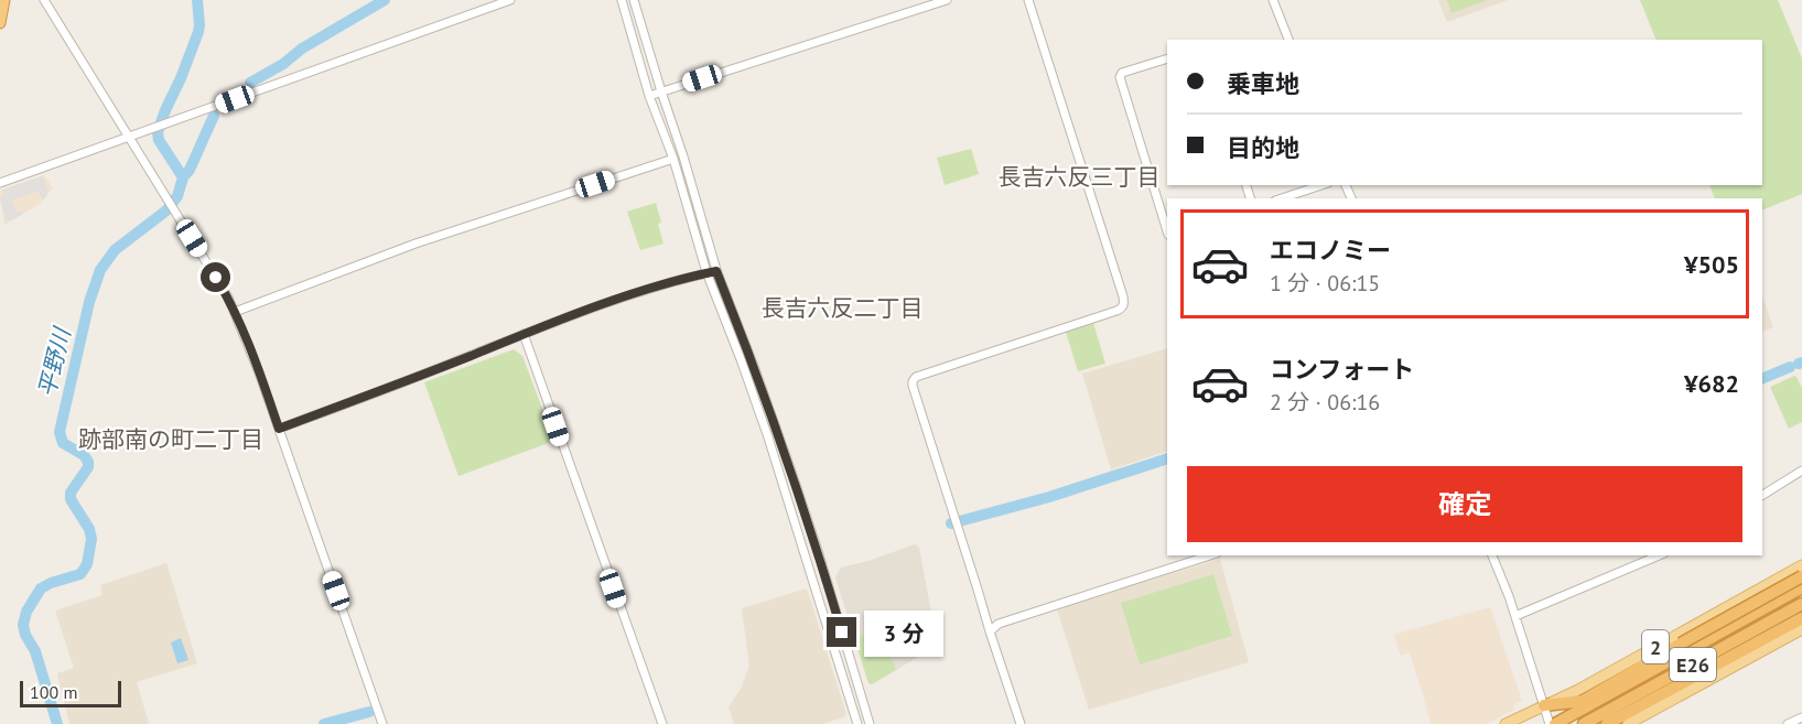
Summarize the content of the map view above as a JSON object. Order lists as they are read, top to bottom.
{
  "streets": {
    "highway": ["E26"],
    "main road": ["2"]
  },
  "districts": ["長吉六反三丁目", "長吉六反二丁目", "跡部南の町二丁目"],
  "water": ["平野川"],
  "scale_bar": "100 m",
  "page": {
    "banner": ["乗車地", "目的地"],
    "list": [
      {
        "name": "エコノミー",
        "note": "1 分 · 06:15",
        "value": "¥505"
      },
      {
        "name": "コンフォート",
        "note": "2 分 · 06:16",
        "value": "¥682"
      }
    ],
    "buttons": "確定",
    "bubble": "3 分",
    "scale": "100 m"
  }
}
